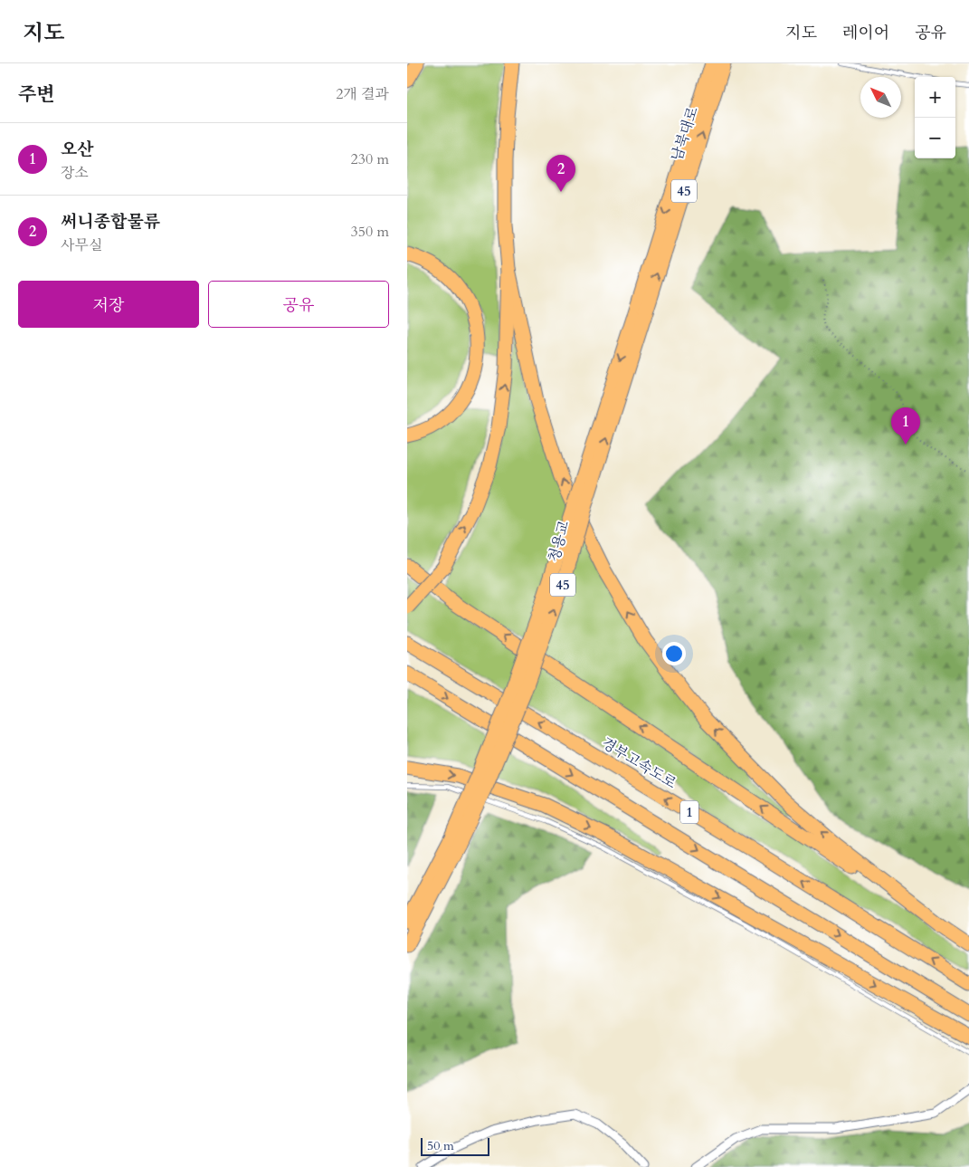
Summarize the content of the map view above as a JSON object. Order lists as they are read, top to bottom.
{
  "streets": {
    "highway": [
      "남북대로",
      "45",
      "청용교",
      "경부고속도로",
      "1"
    ]
  },
  "crossings": [
    ["남북대로", "청용교"],
    ["45", "청용교"]
  ],
  "scale_bar": "50 m",
  "north": "top left",
  "page": {
    "header": "지도",
    "nav": ["지도", "레이어", "공유"],
    "heading": ["주변", "2개 결과"],
    "map_buttons": ["+", "−"],
    "list": [
      {
        "mark": "1",
        "name": "오산",
        "note": "장소",
        "value": "230 m"
      },
      {
        "mark": "2",
        "name": "써니종합물류",
        "note": "사무실",
        "value": "350 m"
      }
    ],
    "pins": ["2", "1"],
    "buttons": ["저장", "공유"],
    "scale": "50 m"
  }
}
